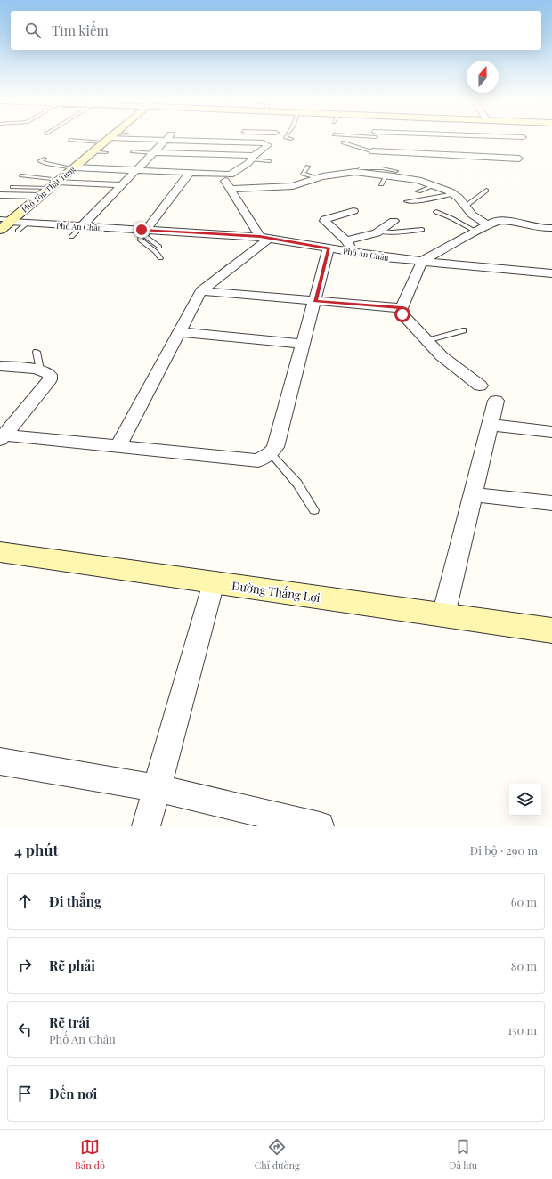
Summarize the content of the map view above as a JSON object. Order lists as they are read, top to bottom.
{
  "streets": {
    "main road": ["Phố Tôn Thất Tùng", "Đường Thắng Lợi"],
    "street": ["Phố An Châu"]
  },
  "crossings": [
    ["Phố Tôn Thất Tùng", "Phố An Châu"]
  ],
  "north": "top",
  "page": {
    "search": "Tìm kiếm",
    "heading": ["4 phút", "Đi bộ · 290 m"],
    "list": [
      ["Đi thẳng", "60 m"],
      ["Rẽ phải", "80 m"],
      ["Rẽ trái", "Phố An Châu", "150 m"],
      "Đến nơi"
    ],
    "nav": ["Bản đồ", "Chỉ đường", "Đã lưu"]
  }
}
